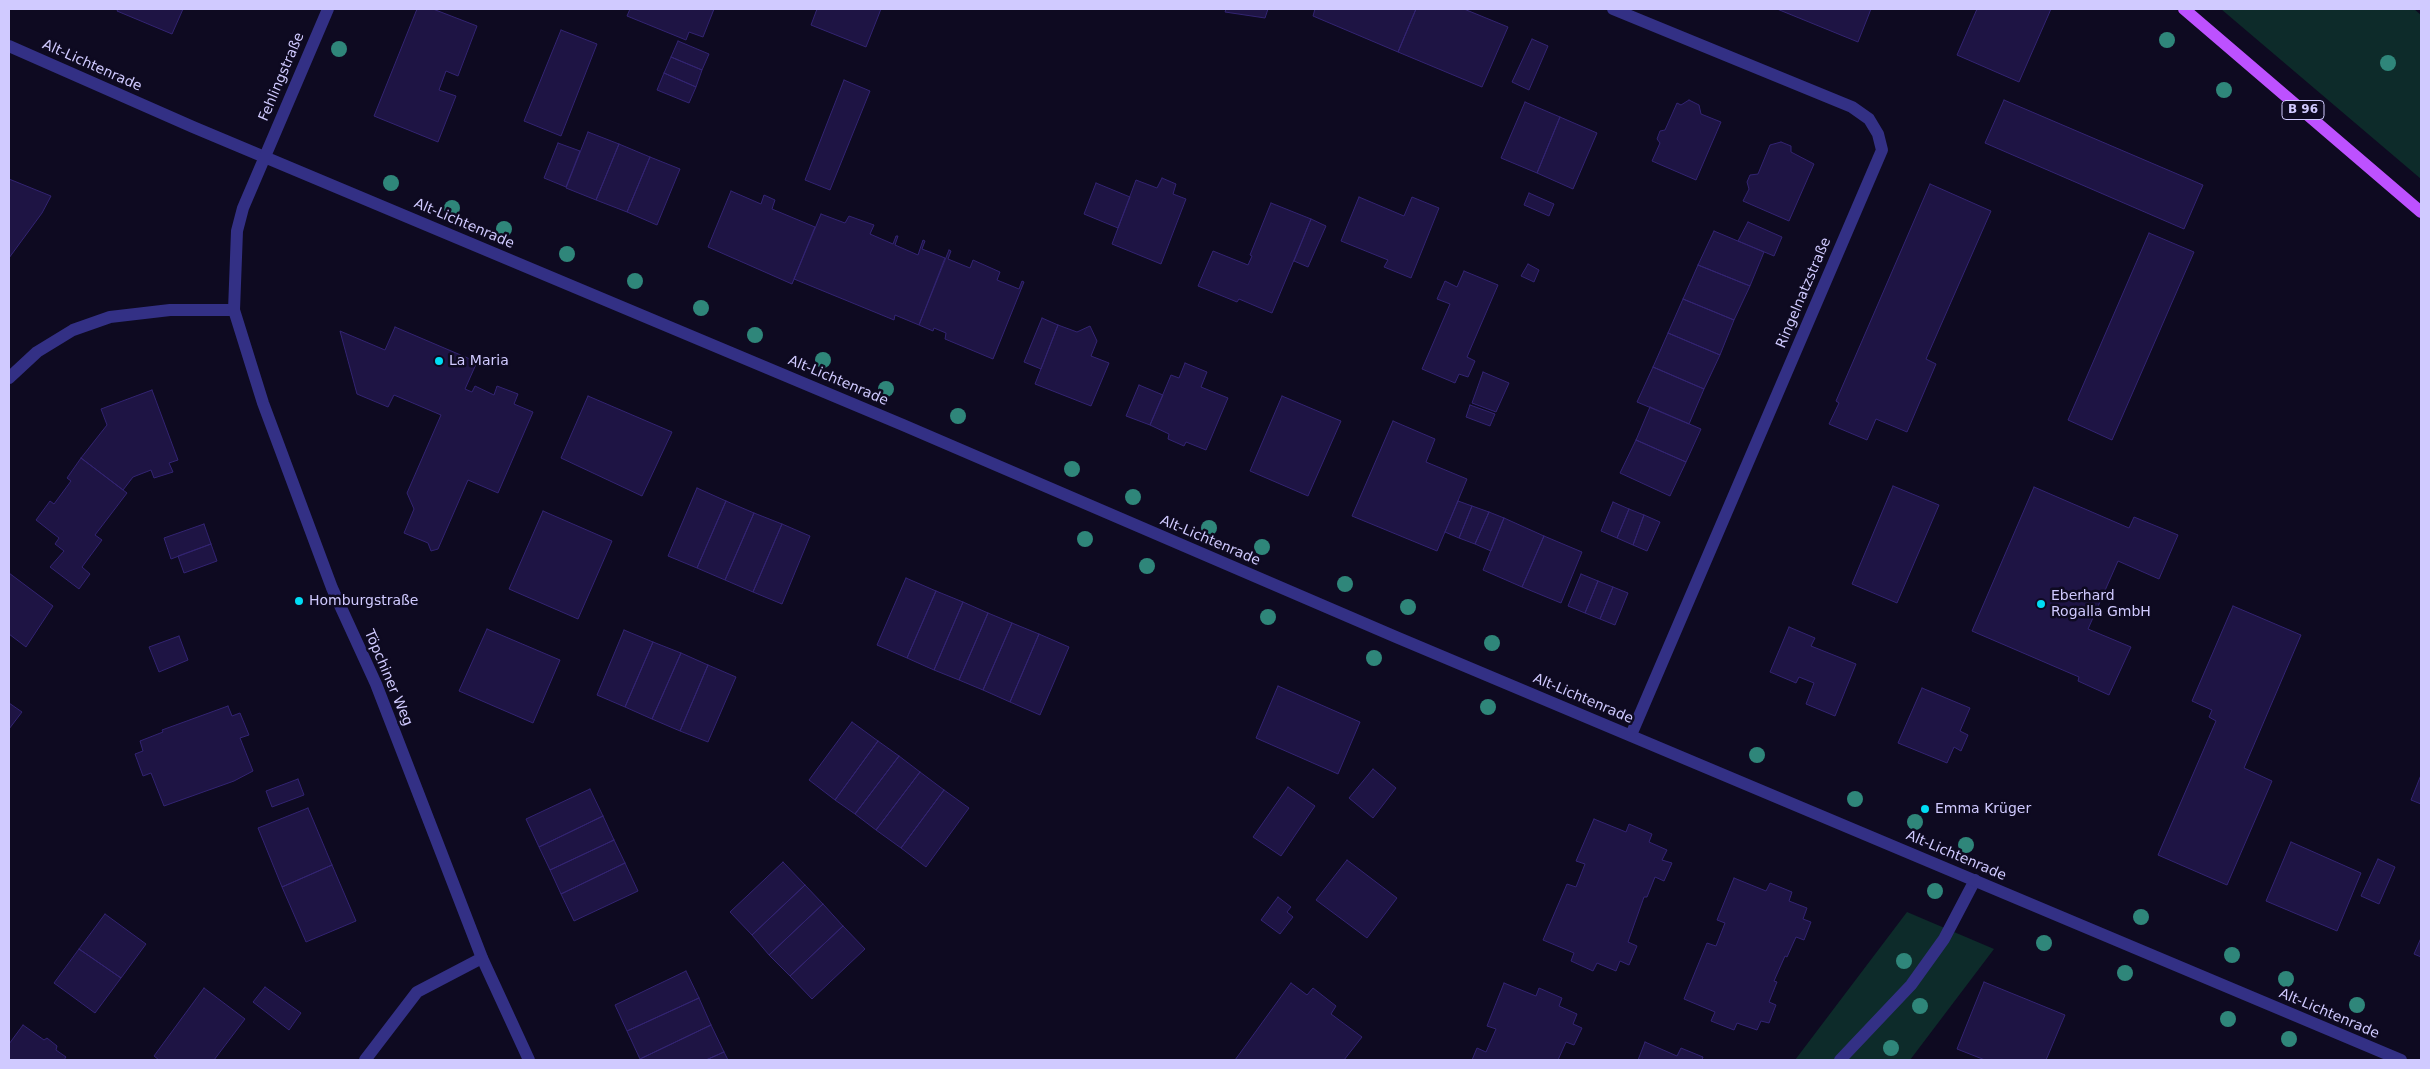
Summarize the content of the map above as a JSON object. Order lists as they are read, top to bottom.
{
  "streets": {
    "main road": ["B 96"],
    "street": [
      "Alt-Lichtenrade",
      "Fehlingstraße",
      "Ringelnatzstraße",
      "Töpchiner Weg"
    ]
  },
  "crossings": [
    ["Alt-Lichtenrade", "Fehlingstraße"],
    ["Alt-Lichtenrade", "Ringelnatzstraße"],
    ["Alt-Lichtenrade", "Töpchiner Weg"],
    ["Fehlingstraße", "Töpchiner Weg"]
  ],
  "places": [
    "La Maria",
    "Homburgstraße",
    "Eberhard Rogalla GmbH",
    "Emma Krüger"
  ]
}
